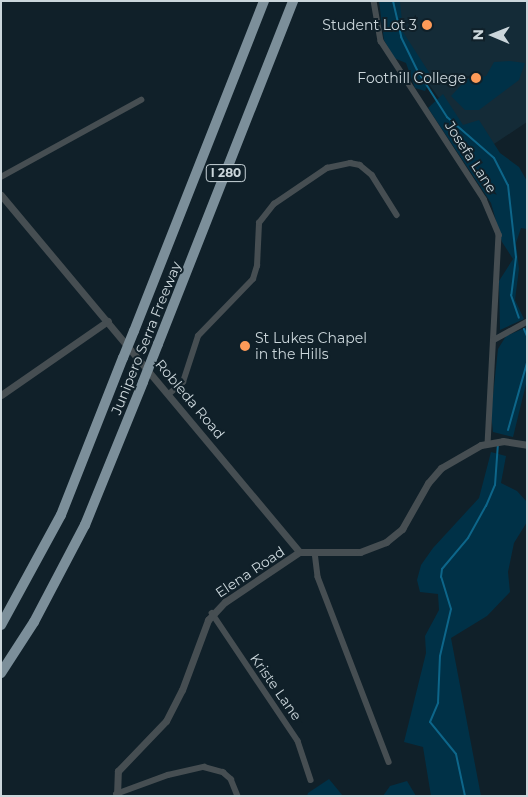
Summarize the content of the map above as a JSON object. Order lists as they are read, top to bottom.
{
  "streets": {
    "highway": ["I 280", "Junipero Serra Freeway"],
    "street": [
      "Josefa Lane",
      "Robleda Road",
      "Elena Road",
      "Kriste Lane"
    ]
  },
  "crossings": [
    ["Josefa Lane", "Elena Road"],
    ["Robleda Road", "Elena Road"],
    ["Elena Road", "Kriste Lane"]
  ],
  "places": ["Student Lot 3", "Foothill College", "St Lukes Chapel in the Hills"],
  "north": "left"
}
